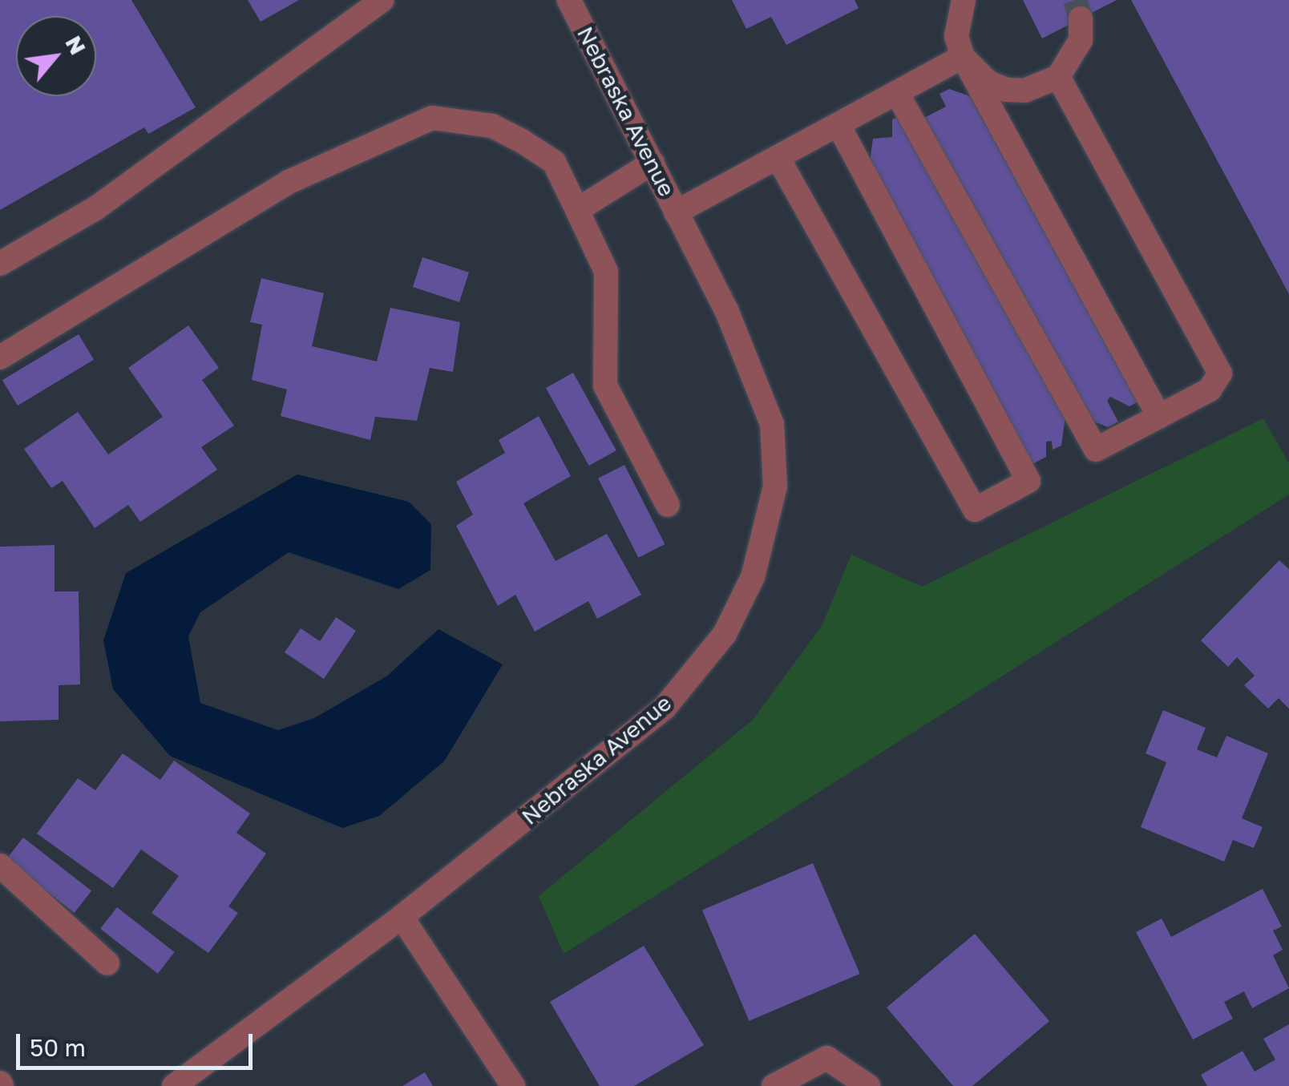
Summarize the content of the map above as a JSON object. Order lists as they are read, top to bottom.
{
  "streets": {
    "street": ["Nebraska Avenue"]
  },
  "scale_bar": "50 m",
  "north": "top right"
}
